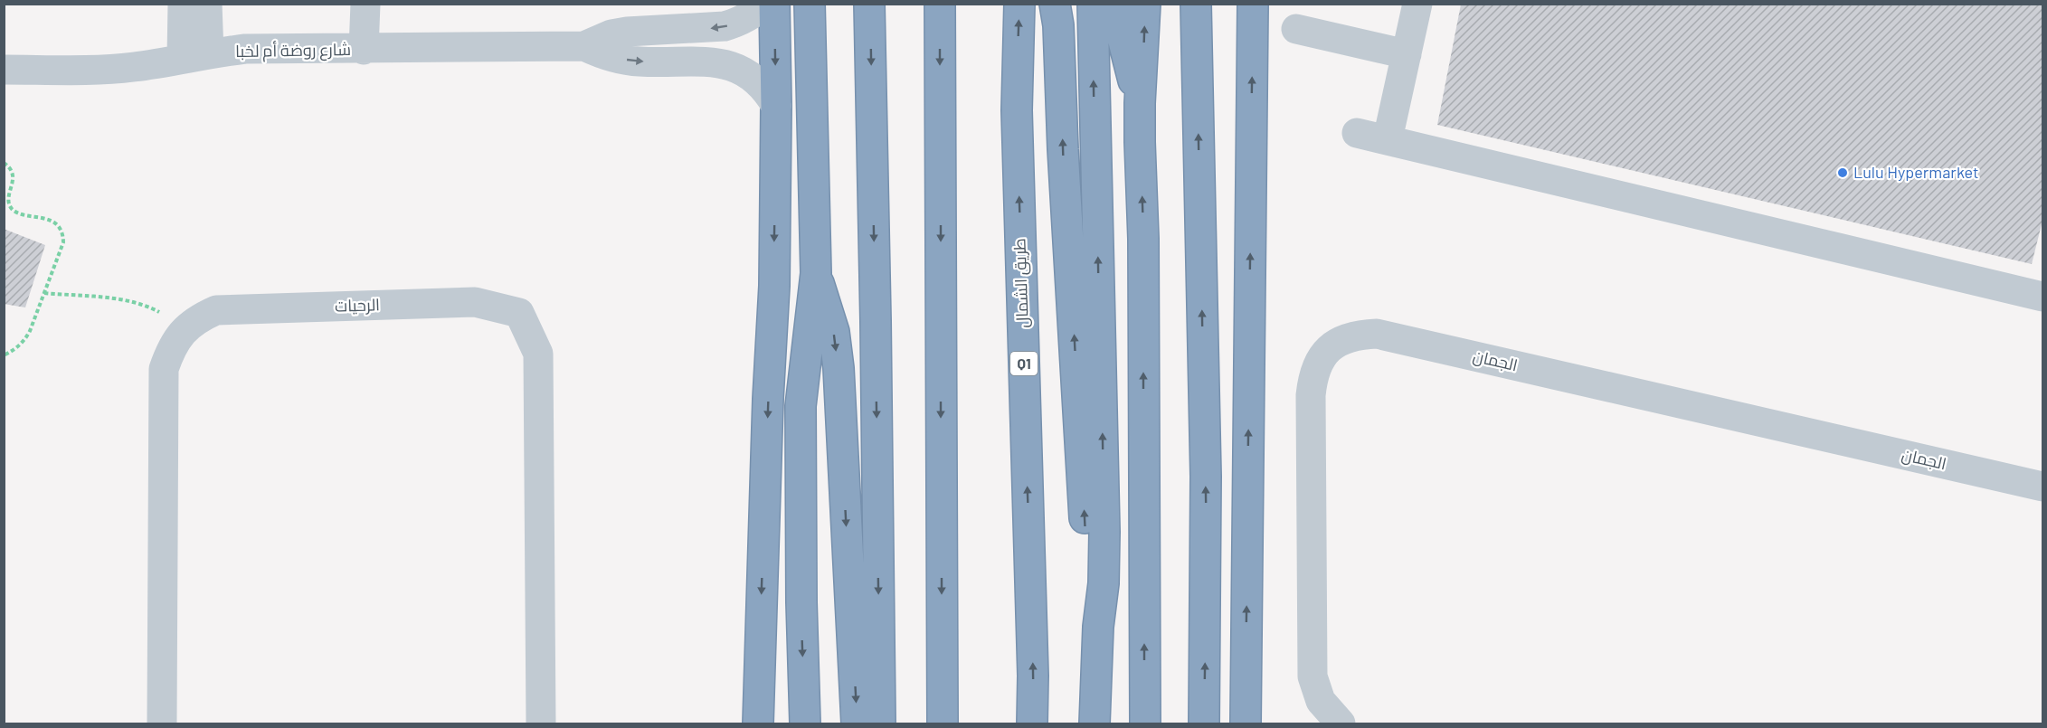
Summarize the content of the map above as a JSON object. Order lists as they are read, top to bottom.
{
  "streets": {
    "highway": ["طريق الشمال", "Q1"],
    "street": ["شارع روضة أم لخبا", "الرحيات", "الجمان"]
  },
  "places": ["Lulu Hypermarket"]
}
